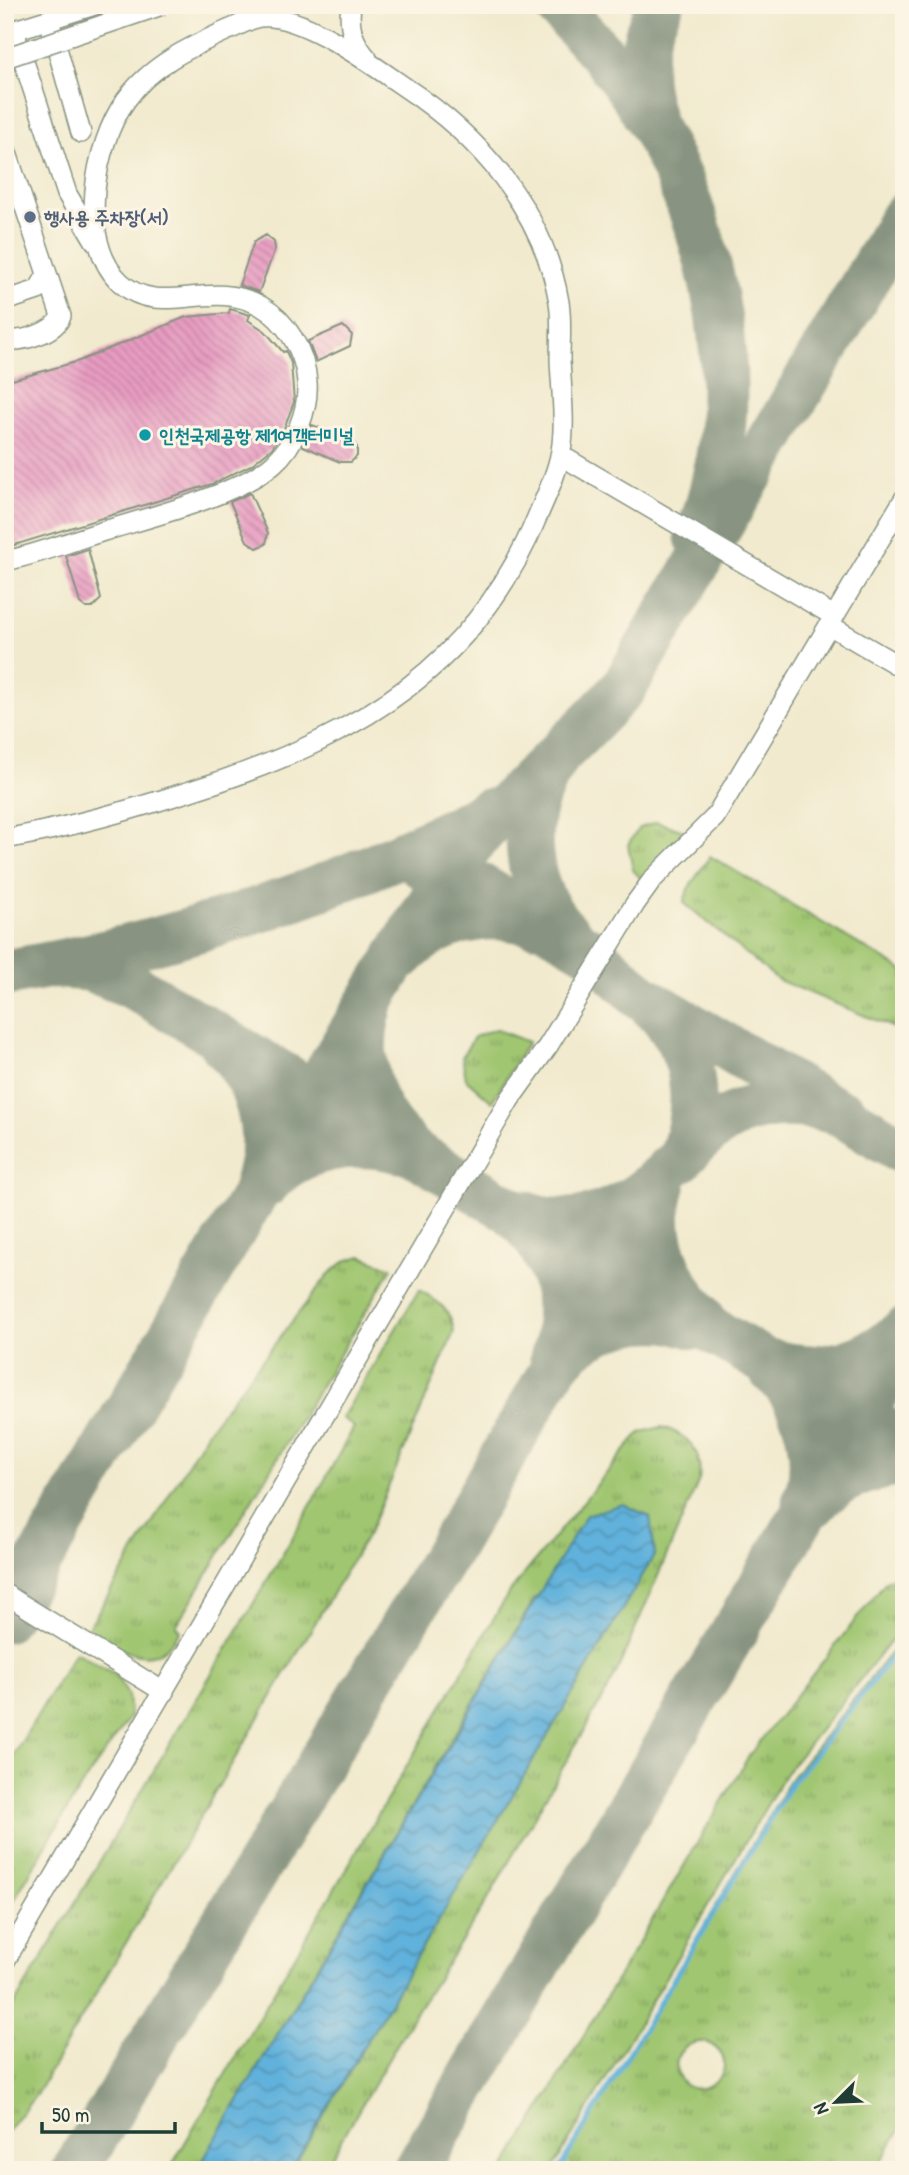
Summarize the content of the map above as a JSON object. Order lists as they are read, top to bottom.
{
  "places": ["행사용 주차장(서)", "인천국제공항 제1여객터미널"],
  "scale_bar": "50 m",
  "north": "bottom left"
}
